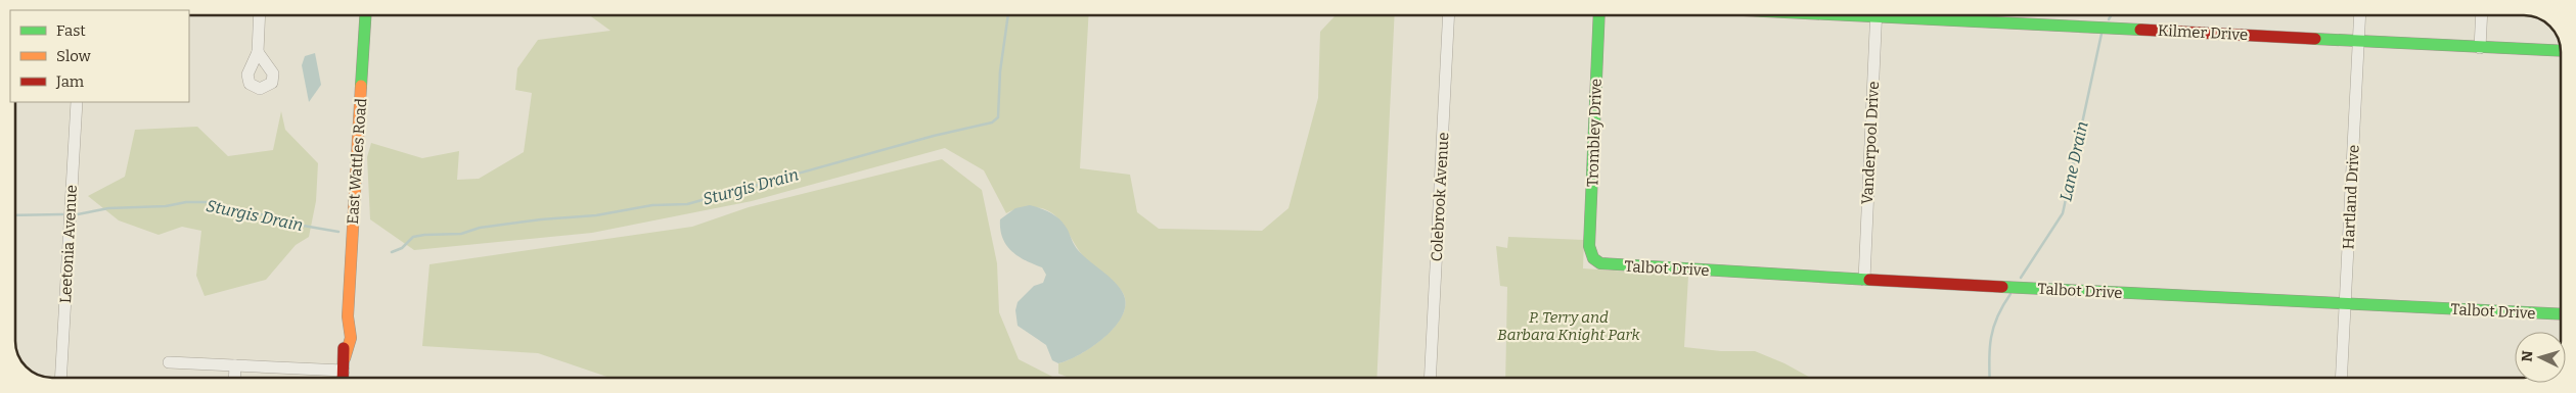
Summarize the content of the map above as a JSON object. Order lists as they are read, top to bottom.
{
  "streets": {
    "street": [
      "Kilmer Drive",
      "Trombley Drive",
      "Vanderpool Drive",
      "East Wattles Road",
      "Colebrook Avenue",
      "Hartland Drive",
      "Leetonia Avenue",
      "Talbot Drive"
    ]
  },
  "crossings": [
    ["Kilmer Drive", "Hartland Drive"],
    ["Trombley Drive", "Talbot Drive"],
    ["Vanderpool Drive", "Talbot Drive"],
    ["Hartland Drive", "Talbot Drive"]
  ],
  "water": ["Lane Drain", "Sturgis Drain"],
  "parks": ["P. Terry and Barbara Knight Park"],
  "legend": ["Fast", "Slow", "Jam"],
  "north": "left"
}
